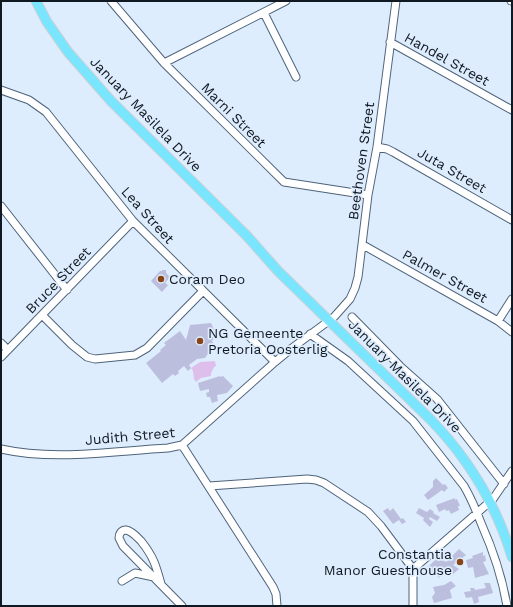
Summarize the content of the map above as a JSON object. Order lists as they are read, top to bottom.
{
  "streets": {
    "main road": ["January Masilela Drive"],
    "street": [
      "Handel Street",
      "Marni Street",
      "Beethoven Street",
      "Juta Street",
      "Lea Street",
      "Palmer Street",
      "Bruce Street",
      "Judith Street"
    ]
  },
  "crossings": [
    ["Handel Street", "Beethoven Street"],
    ["January Masilela Drive", "Beethoven Street"],
    ["January Masilela Drive", "Judith Street"],
    ["Marni Street", "Beethoven Street"],
    ["Beethoven Street", "Juta Street"],
    ["Beethoven Street", "Palmer Street"],
    ["Beethoven Street", "Judith Street"],
    ["Lea Street", "Bruce Street"],
    ["Lea Street", "Judith Street"]
  ],
  "places": ["Coram Deo", "NG Gemeente Pretoria Oosterlig", "Constantia Manor Guesthouse"]
}
